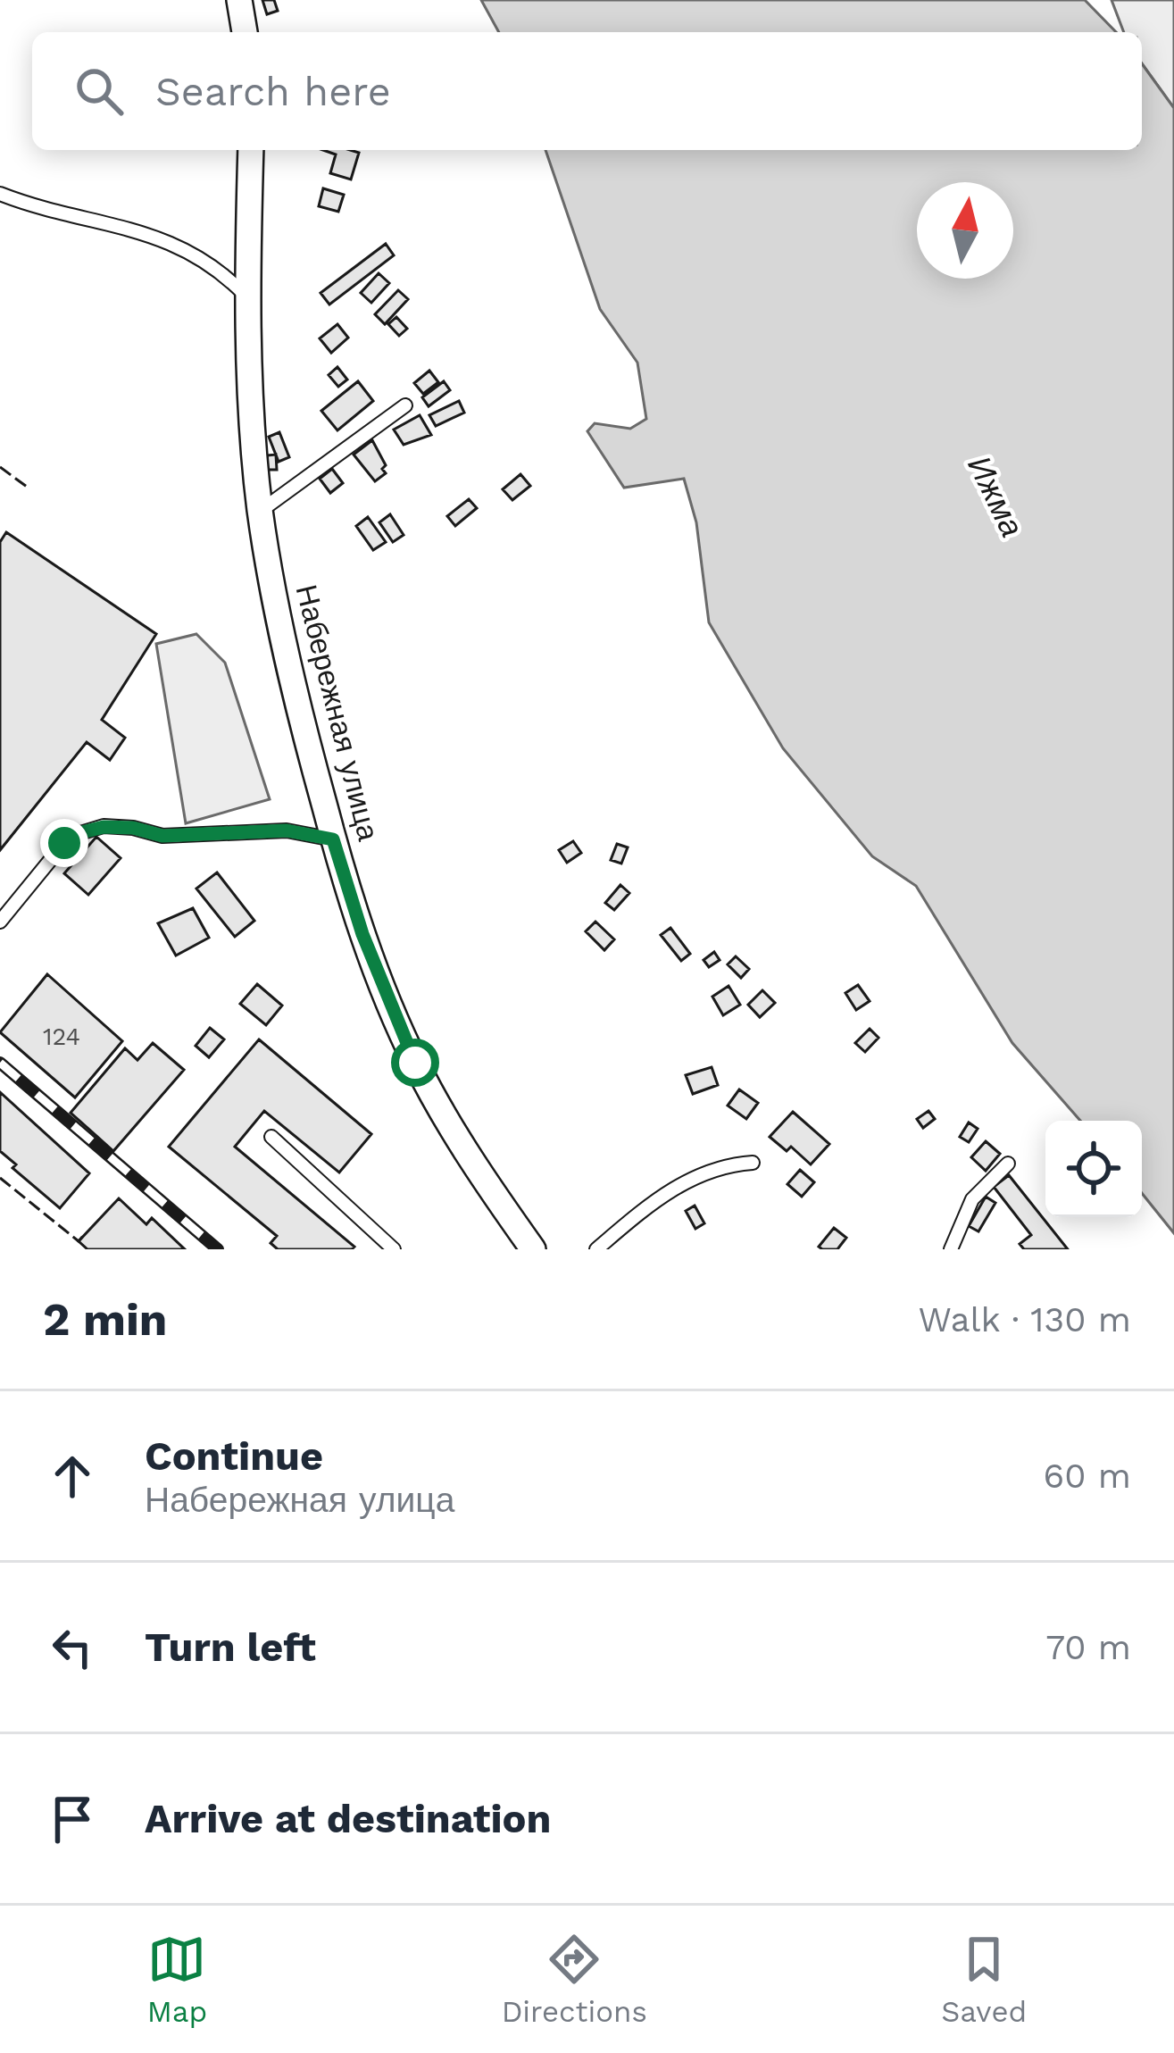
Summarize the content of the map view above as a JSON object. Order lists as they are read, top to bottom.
{
  "streets": {
    "street": ["Набережная улица"]
  },
  "water": ["Ижма"],
  "house_numbers": ["124"],
  "north": "top",
  "page": {
    "search": "Search here",
    "heading": ["2 min", "Walk · 130 m"],
    "list": [
      ["Continue", "Набережная улица", "60 m"],
      ["Turn left", "70 m"],
      "Arrive at destination"
    ],
    "nav": ["Map", "Directions", "Saved"]
  }
}
